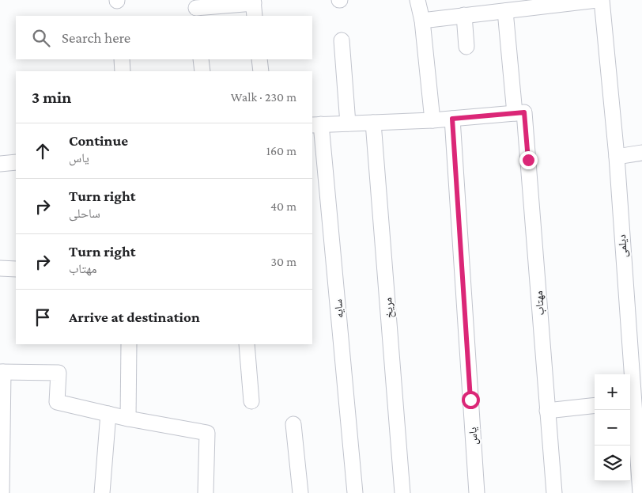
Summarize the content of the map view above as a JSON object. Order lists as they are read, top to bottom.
{
  "streets": {
    "street": [
      "دیلمی",
      "مهتاب",
      "مریخ",
      "سایه",
      "یاس"
    ]
  },
  "page": {
    "search": "Search here",
    "heading": ["3 min", "Walk · 230 m"],
    "list": [
      ["Continue", "یاس", "160 m"],
      ["Turn right", "ساحلی", "40 m"],
      ["Turn right", "مهتاب", "30 m"],
      "Arrive at destination"
    ],
    "map_buttons": ["+", "−"]
  }
}
